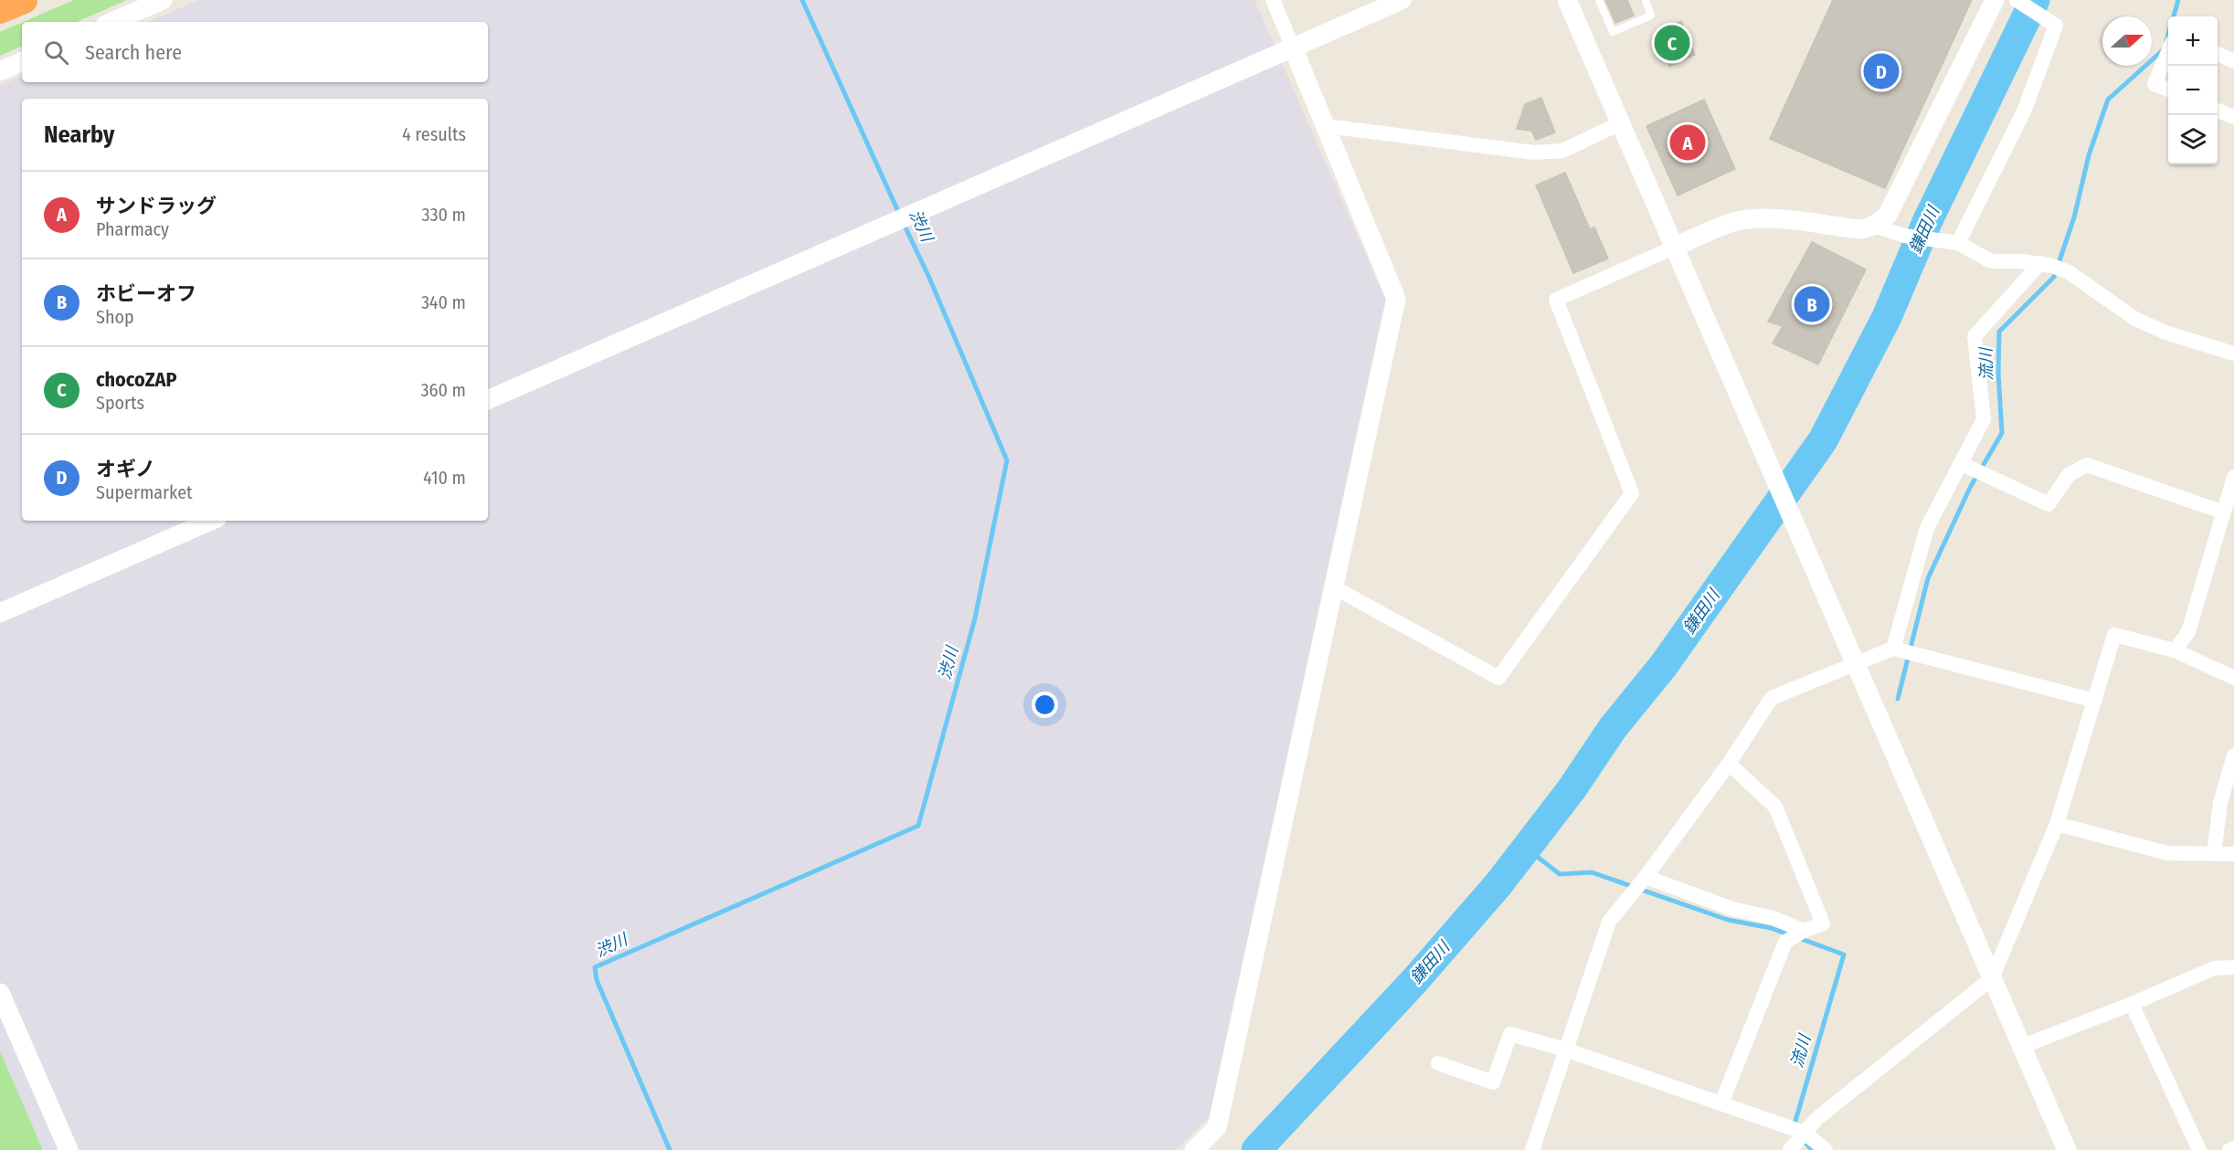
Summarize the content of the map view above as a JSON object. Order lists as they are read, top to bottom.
{
  "water": ["渋川", "鎌田川", "流川"],
  "north": "right",
  "page": {
    "map_buttons": ["+", "−"],
    "search": "Search here",
    "pins": [
      "C",
      "D",
      "A",
      "B"
    ],
    "heading": ["Nearby", "4 results"],
    "list": [
      {
        "mark": "A",
        "name": "サンドラッグ",
        "note": "Pharmacy",
        "value": "330 m"
      },
      {
        "mark": "B",
        "name": "ホビーオフ",
        "note": "Shop",
        "value": "340 m"
      },
      {
        "mark": "C",
        "name": "chocoZAP",
        "note": "Sports",
        "value": "360 m"
      },
      {
        "mark": "D",
        "name": "オギノ",
        "note": "Supermarket",
        "value": "410 m"
      }
    ]
  }
}
